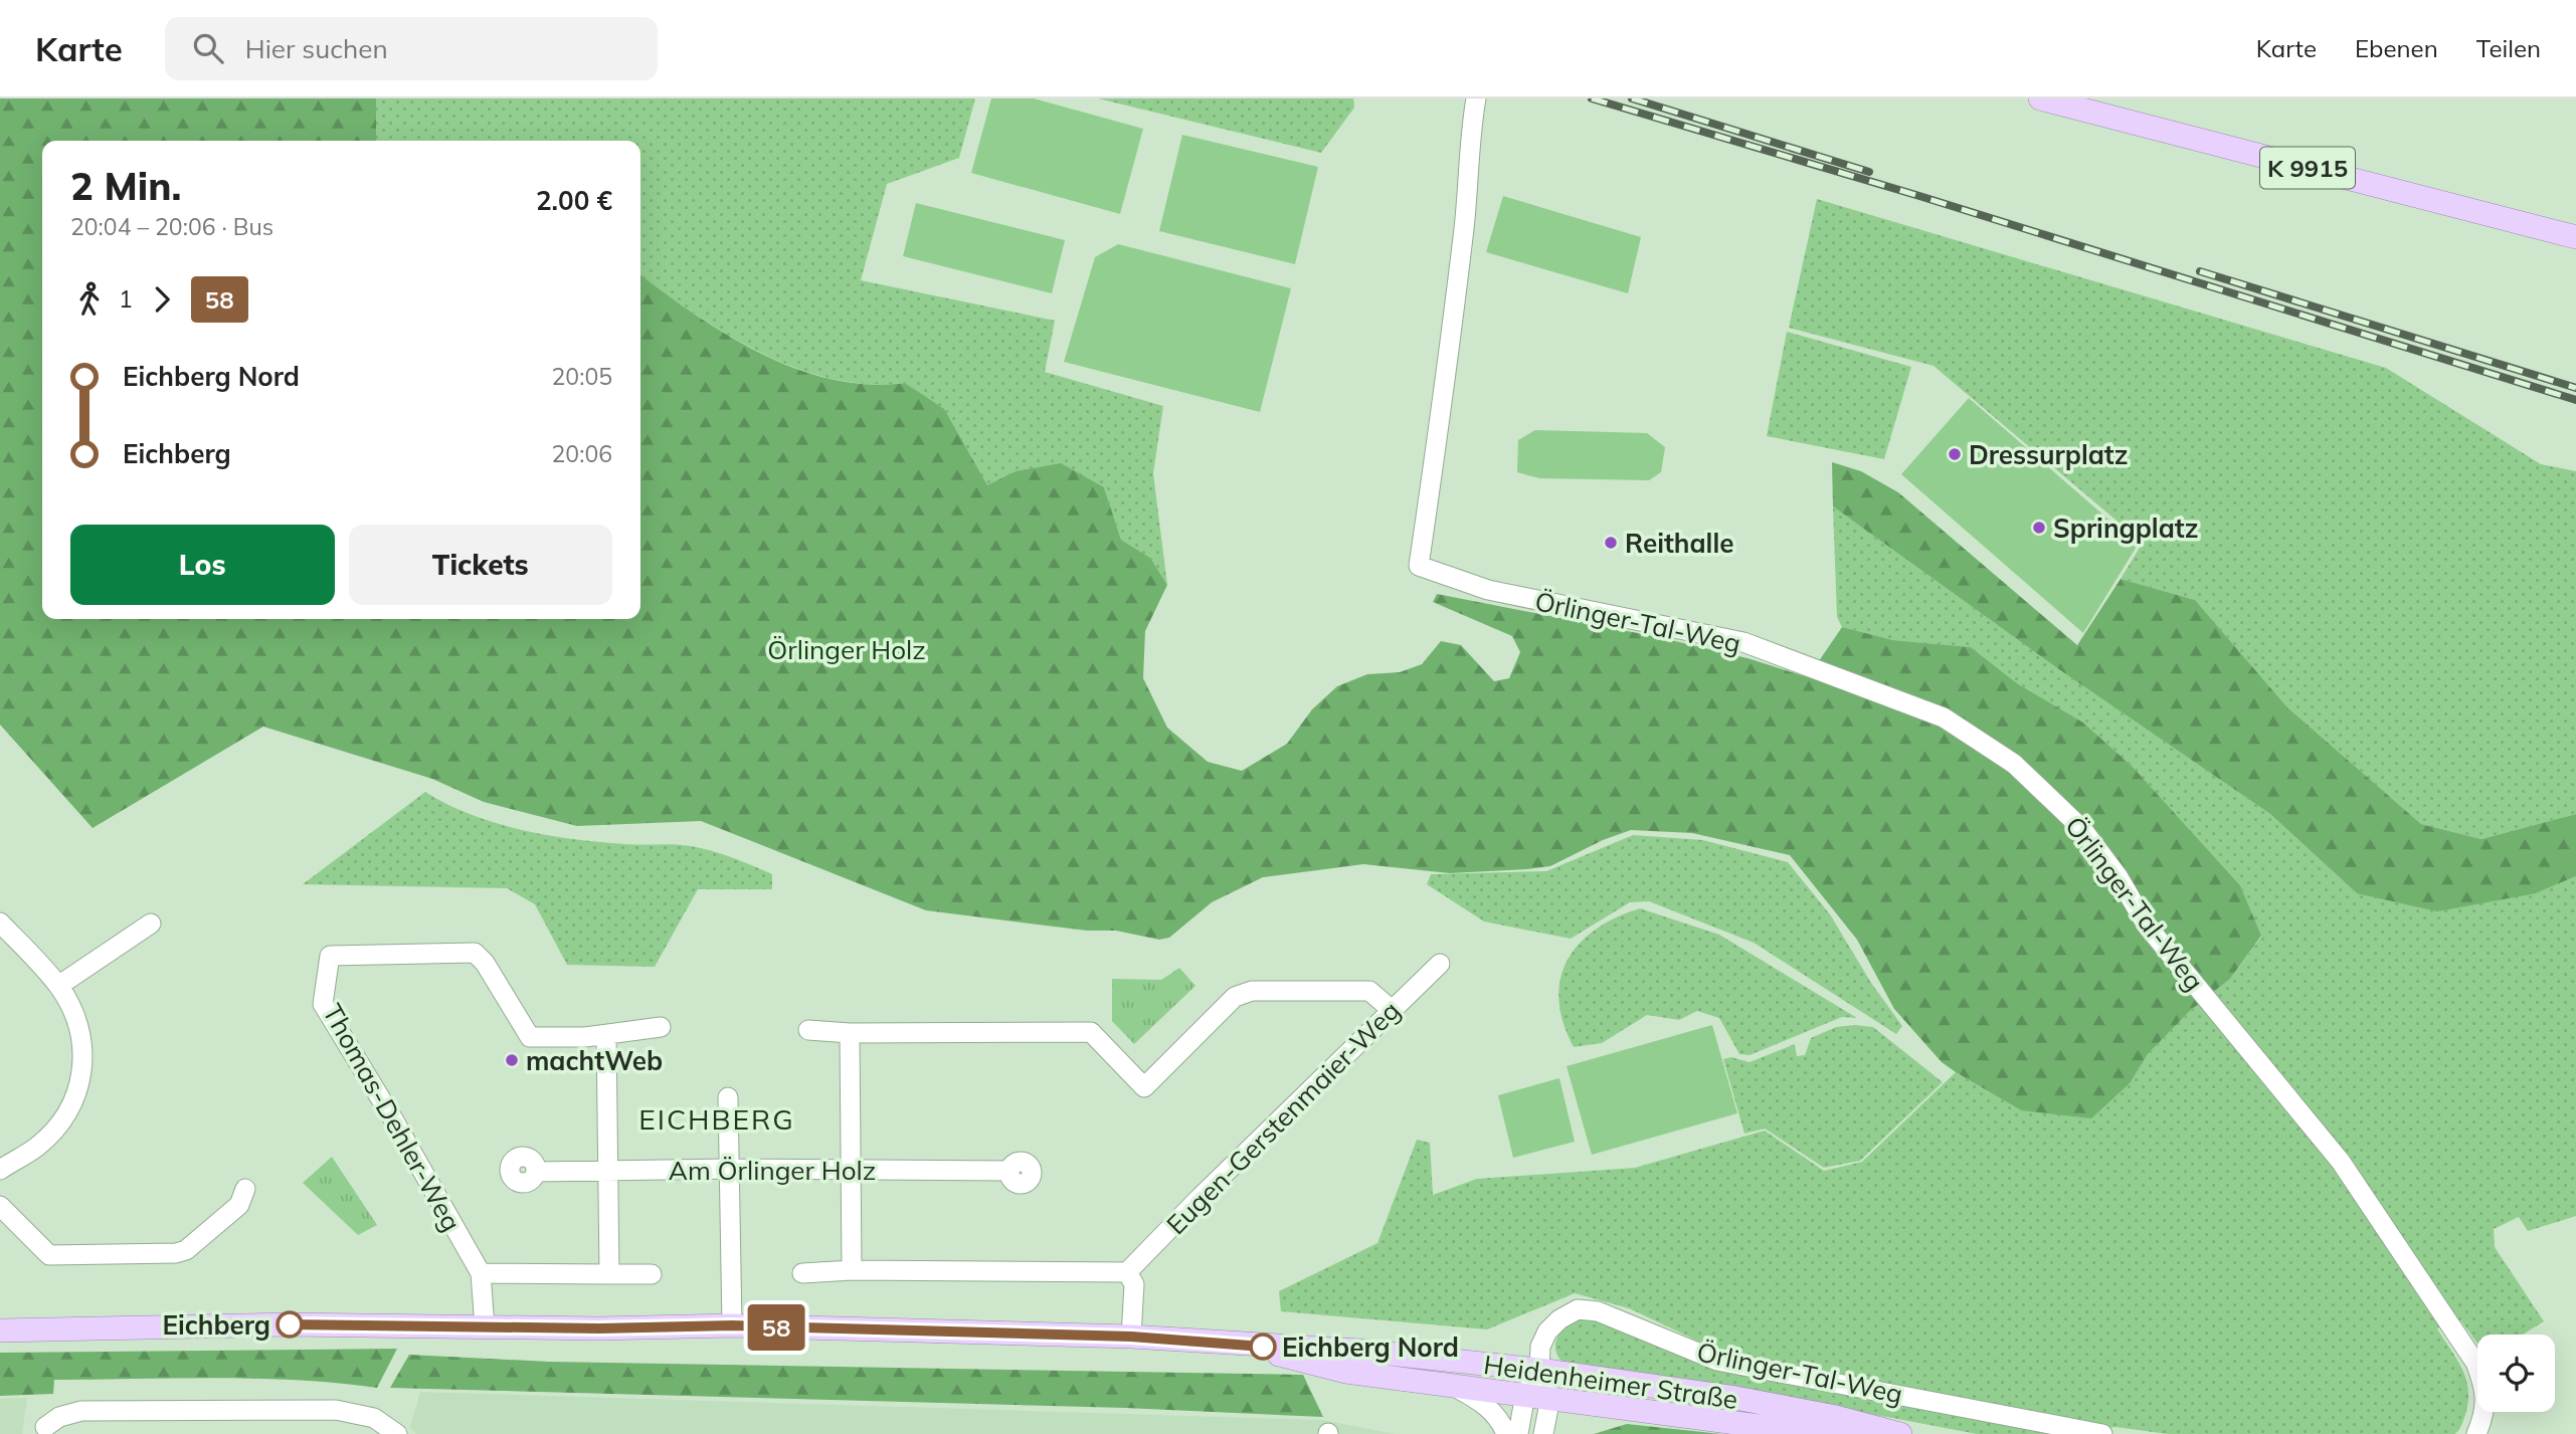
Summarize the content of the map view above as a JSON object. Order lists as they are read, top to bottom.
{
  "streets": {
    "main road": ["K 9915", "Heidenheimer Straße"],
    "street": [
      "Örlinger-Tal-Weg",
      "Thomas-Dehler-Weg",
      "Eugen-Gerstenmaier-Weg",
      "Am Örlinger Holz"
    ]
  },
  "crossings": [
    ["Örlinger-Tal-Weg", "Heidenheimer Straße"],
    ["Thomas-Dehler-Weg", "Heidenheimer Straße"]
  ],
  "districts": ["EICHBERG"],
  "parks": ["Örlinger Holz"],
  "places": [
    "Dressurplatz",
    "Springplatz",
    "Reithalle",
    "machtWeb",
    "Eichberg",
    "Eichberg Nord"
  ],
  "lines": ["bus line 58"],
  "page": {
    "header": "Karte",
    "search": "Hier suchen",
    "nav": ["Karte", "Ebenen", "Teilen"],
    "on_map": "58",
    "heading": ["2 Min.", "20:04 – 20:06 · Bus", "2.00 €"],
    "legs": ["1", "58"],
    "list": [
      {
        "name": "Eichberg Nord",
        "value": "20:05"
      },
      {
        "name": "Eichberg",
        "value": "20:06"
      }
    ],
    "buttons": ["Los", "Tickets"]
  }
}
